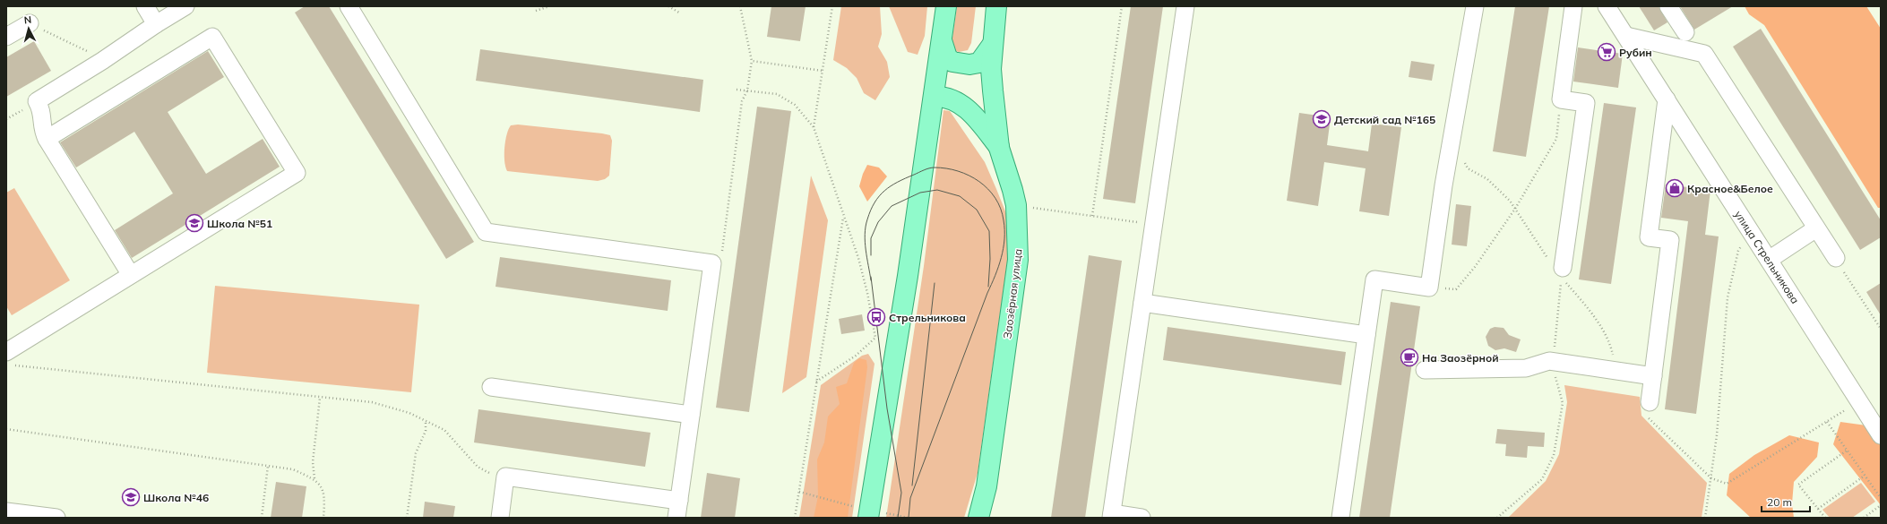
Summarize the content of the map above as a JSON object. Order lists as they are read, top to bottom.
{
  "streets": {
    "main road": ["Заозёрная улица"],
    "street": ["улица Стрельникова"]
  },
  "places": {
    "supermarket": ["Рубин"],
    "school or university": ["Детский сад №165", "Школа №51", "Школа №46"],
    "shop": ["Красное&Белое"],
    "bus stop": ["Стрельникова"],
    "cafe": ["На Заозёрной"]
  },
  "scale_bar": "20 m",
  "north": "top"
}
